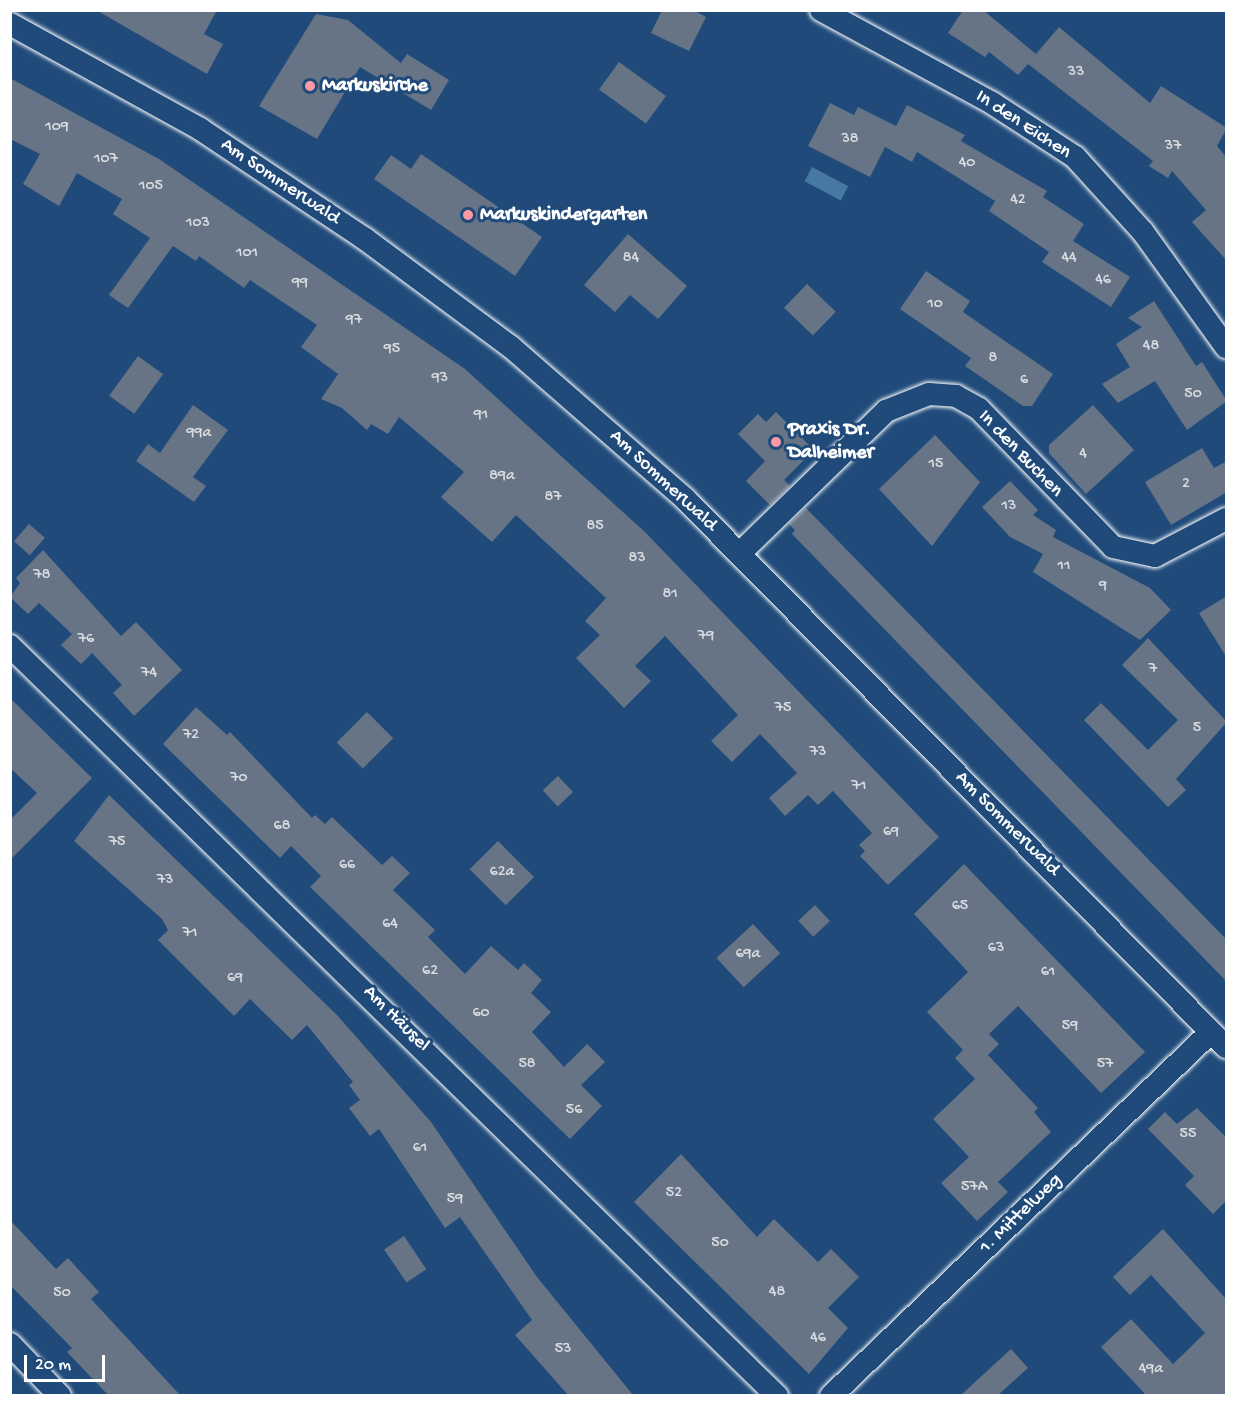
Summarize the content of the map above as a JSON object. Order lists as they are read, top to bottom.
{
  "streets": {
    "street": [
      "In den Eichen",
      "Am Sommerwald",
      "In den Buchen",
      "Am Häusel",
      "1. Mittelweg"
    ]
  },
  "crossings": [
    ["Am Sommerwald", "In den Buchen"],
    ["Am Sommerwald", "1. Mittelweg"]
  ],
  "places": ["Markuskirche", "Markuskindergarten", "Praxis Dr. Dalheimer"],
  "house_numbers": [
    "33",
    "109",
    "38",
    "37",
    "107",
    "40",
    "105",
    "42",
    "103",
    "101",
    "84",
    "44",
    "46",
    "99",
    "10",
    "97",
    "48",
    "95",
    "8",
    "93",
    "6",
    "50",
    "91",
    "99a",
    "4",
    "15",
    "89a",
    "2",
    "87",
    "13",
    "85",
    "83",
    "11",
    "78",
    "9",
    "81",
    "79",
    "76",
    "7",
    "74",
    "75",
    "5",
    "72",
    "73",
    "70",
    "71",
    "68",
    "69",
    "75",
    "66",
    "62a",
    "73",
    "65",
    "64",
    "71",
    "63",
    "69a",
    "62",
    "61",
    "69",
    "60",
    "59",
    "58",
    "57",
    "56",
    "55",
    "61",
    "57A",
    "52",
    "59",
    "50",
    "48",
    "50",
    "46",
    "53",
    "49a"
  ],
  "scale_bar": "20 m"
}
